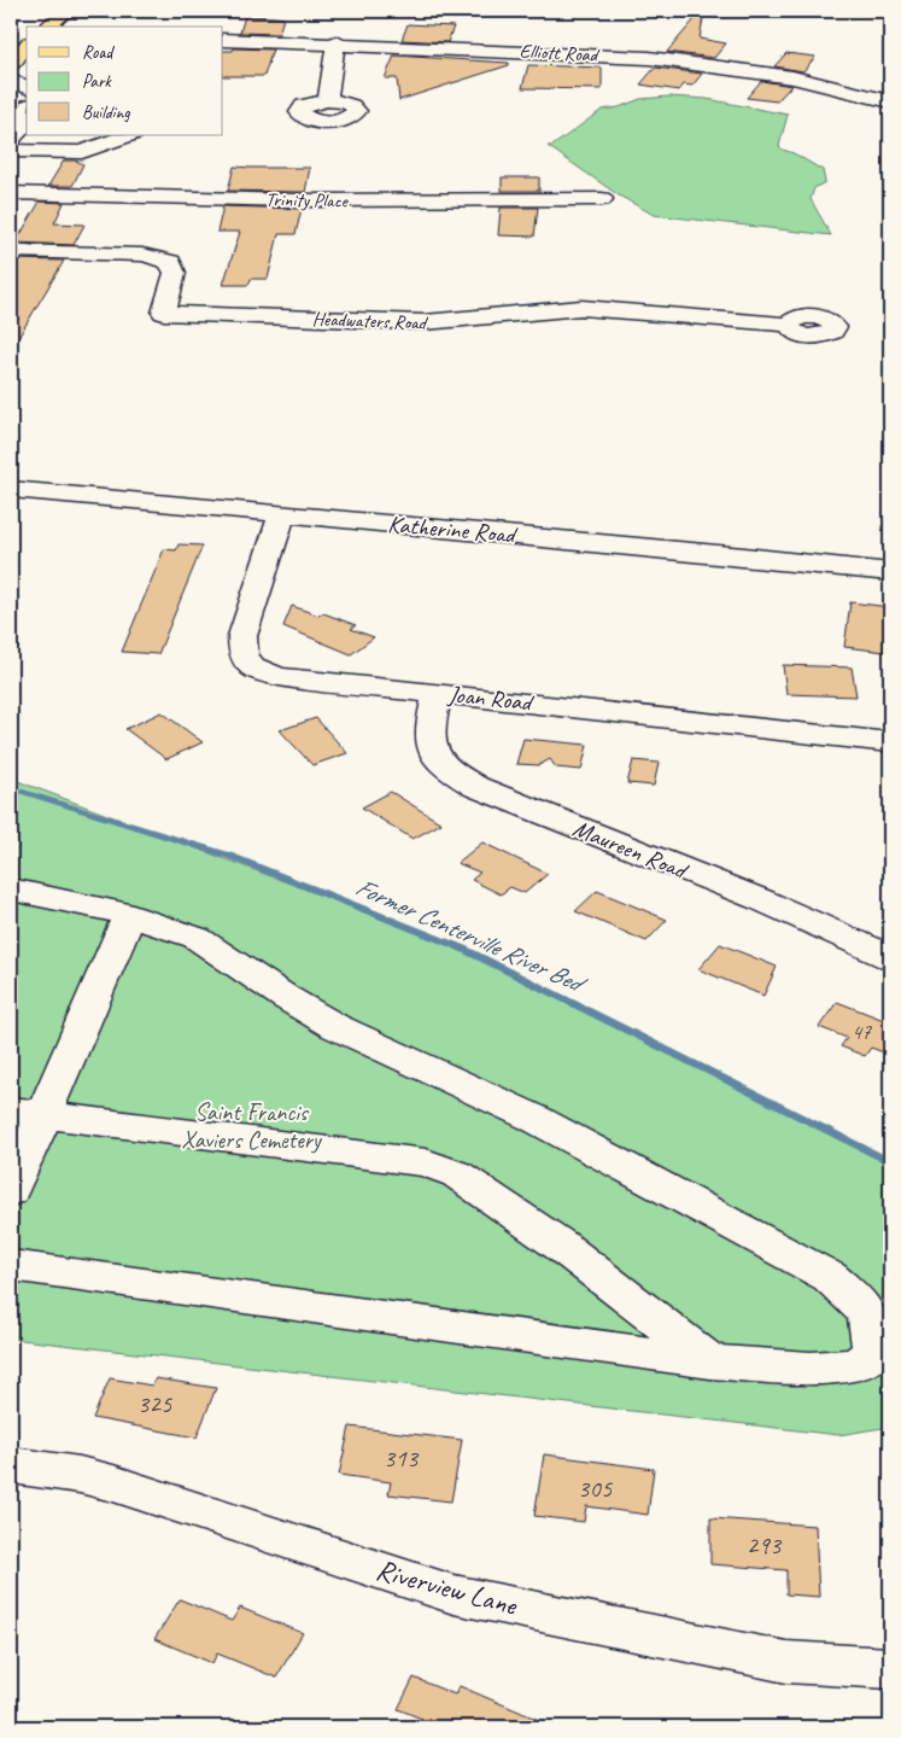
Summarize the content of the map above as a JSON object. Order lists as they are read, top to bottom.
{
  "streets": {
    "street": [
      "Elliott Road",
      "Trinity Place",
      "Headwaters Road",
      "Katherine Road",
      "Joan Road",
      "Maureen Road",
      "Riverview Lane"
    ]
  },
  "crossings": [
    ["Katherine Road", "Joan Road"],
    ["Joan Road", "Maureen Road"]
  ],
  "water": ["Former Centerville River Bed"],
  "parks": ["Saint Francis Xaviers Cemetery"],
  "house_numbers": [
    "47",
    "325",
    "313",
    "305",
    "293"
  ],
  "legend": ["Road", "Park", "Building"]
}
